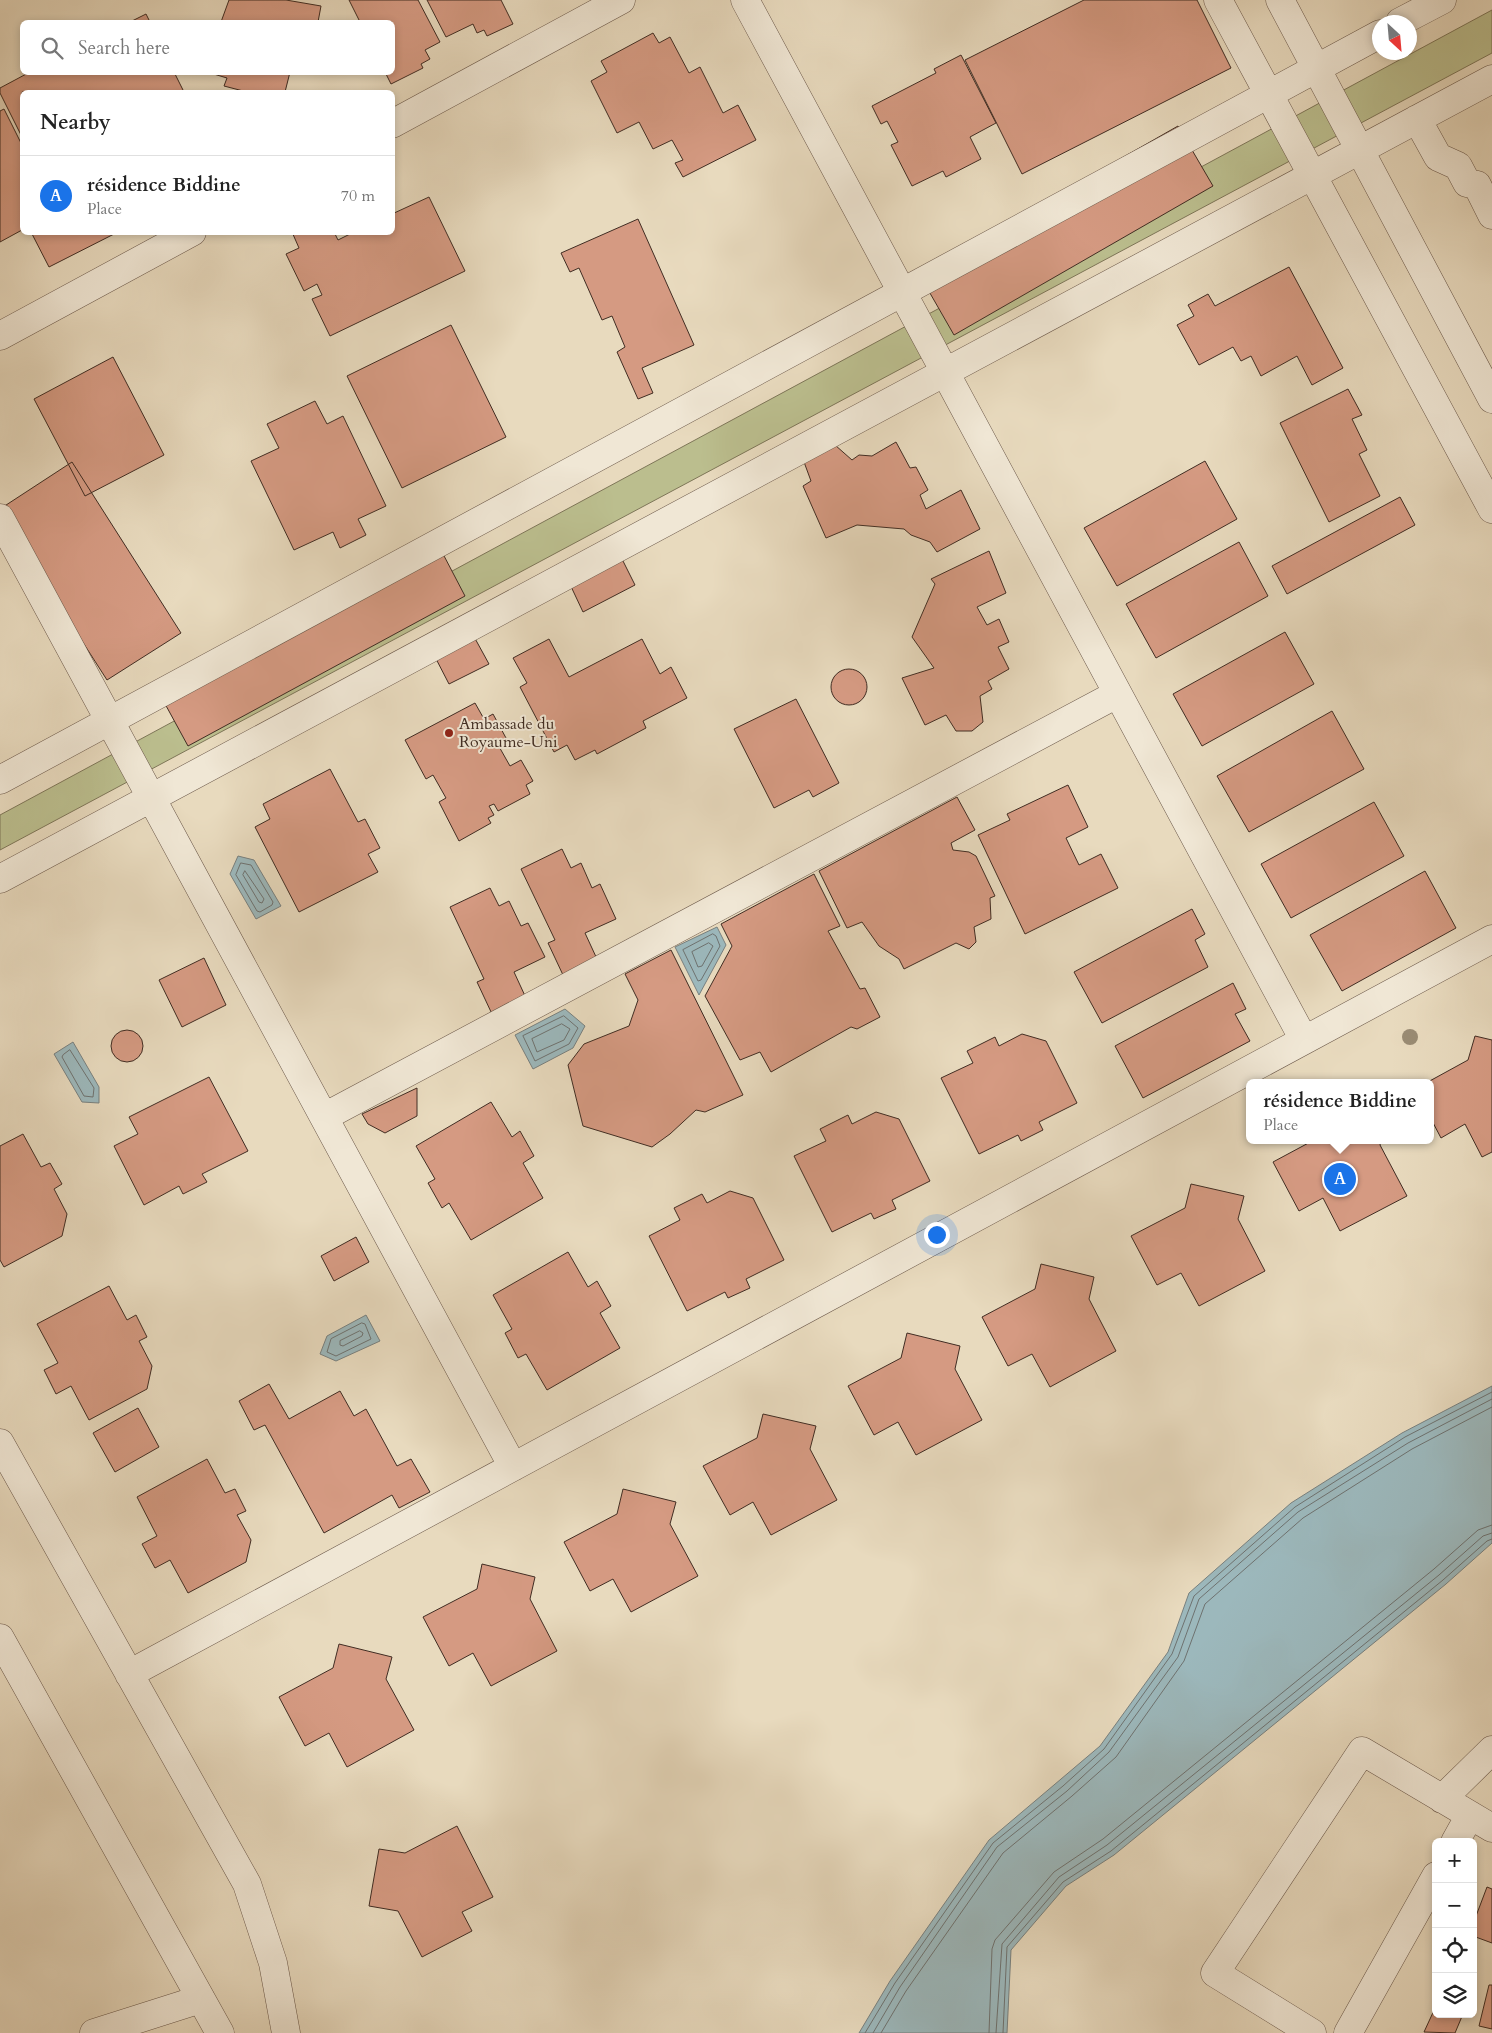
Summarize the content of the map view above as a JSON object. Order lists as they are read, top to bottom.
{
  "places": ["Ambassade du Royaume-Uni"],
  "north": "bottom right",
  "page": {
    "search": "Search here",
    "heading": "Nearby",
    "list": [
      {
        "mark": "A",
        "name": "résidence Biddine",
        "note": "Place",
        "value": "70 m"
      }
    ],
    "popup": ["résidence Biddine", "Place"],
    "pins": "A",
    "map_buttons": ["+", "−"]
  }
}
